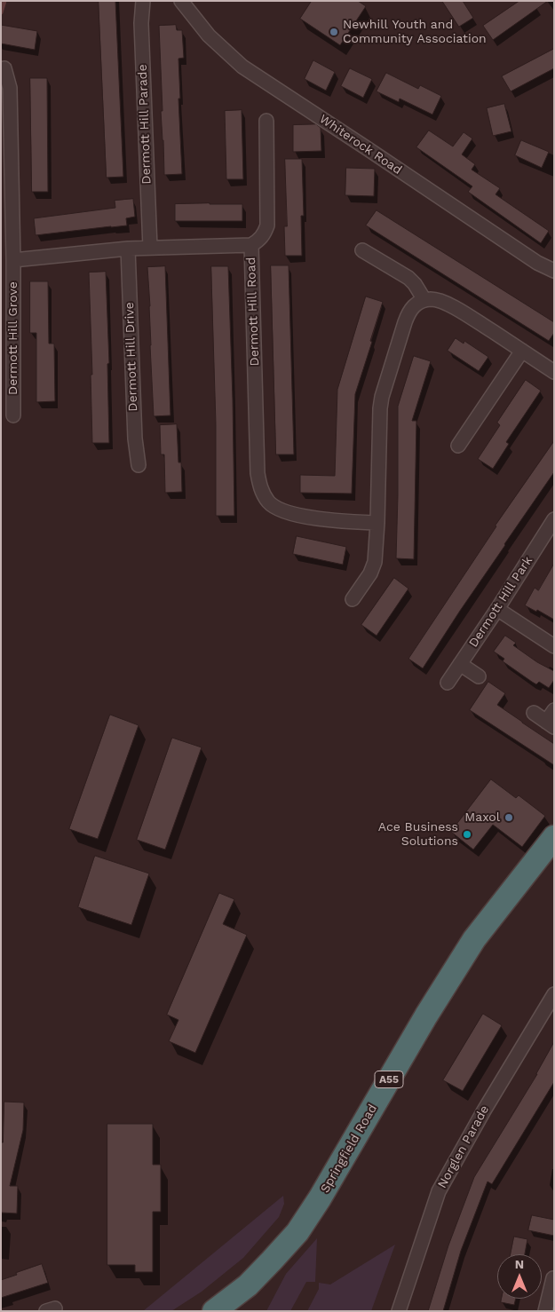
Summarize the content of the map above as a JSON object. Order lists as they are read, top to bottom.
{
  "streets": {
    "highway": ["A55", "Springfield Road"],
    "street": [
      "Dermott Hill Parade",
      "Whiterock Road",
      "Dermott Hill Road",
      "Dermott Hill Grove",
      "Dermott Hill Drive",
      "Dermott Hill Park",
      "Norglen Parade"
    ]
  },
  "crossings": [
    ["Dermott Hill Parade", "Dermott Hill Road"],
    ["Dermott Hill Road", "Dermott Hill Grove"],
    ["Dermott Hill Road", "Dermott Hill Drive"]
  ],
  "places": ["Newhill Youth and Community Association", "Maxol", "Ace Business Solutions"],
  "north": "top"
}
